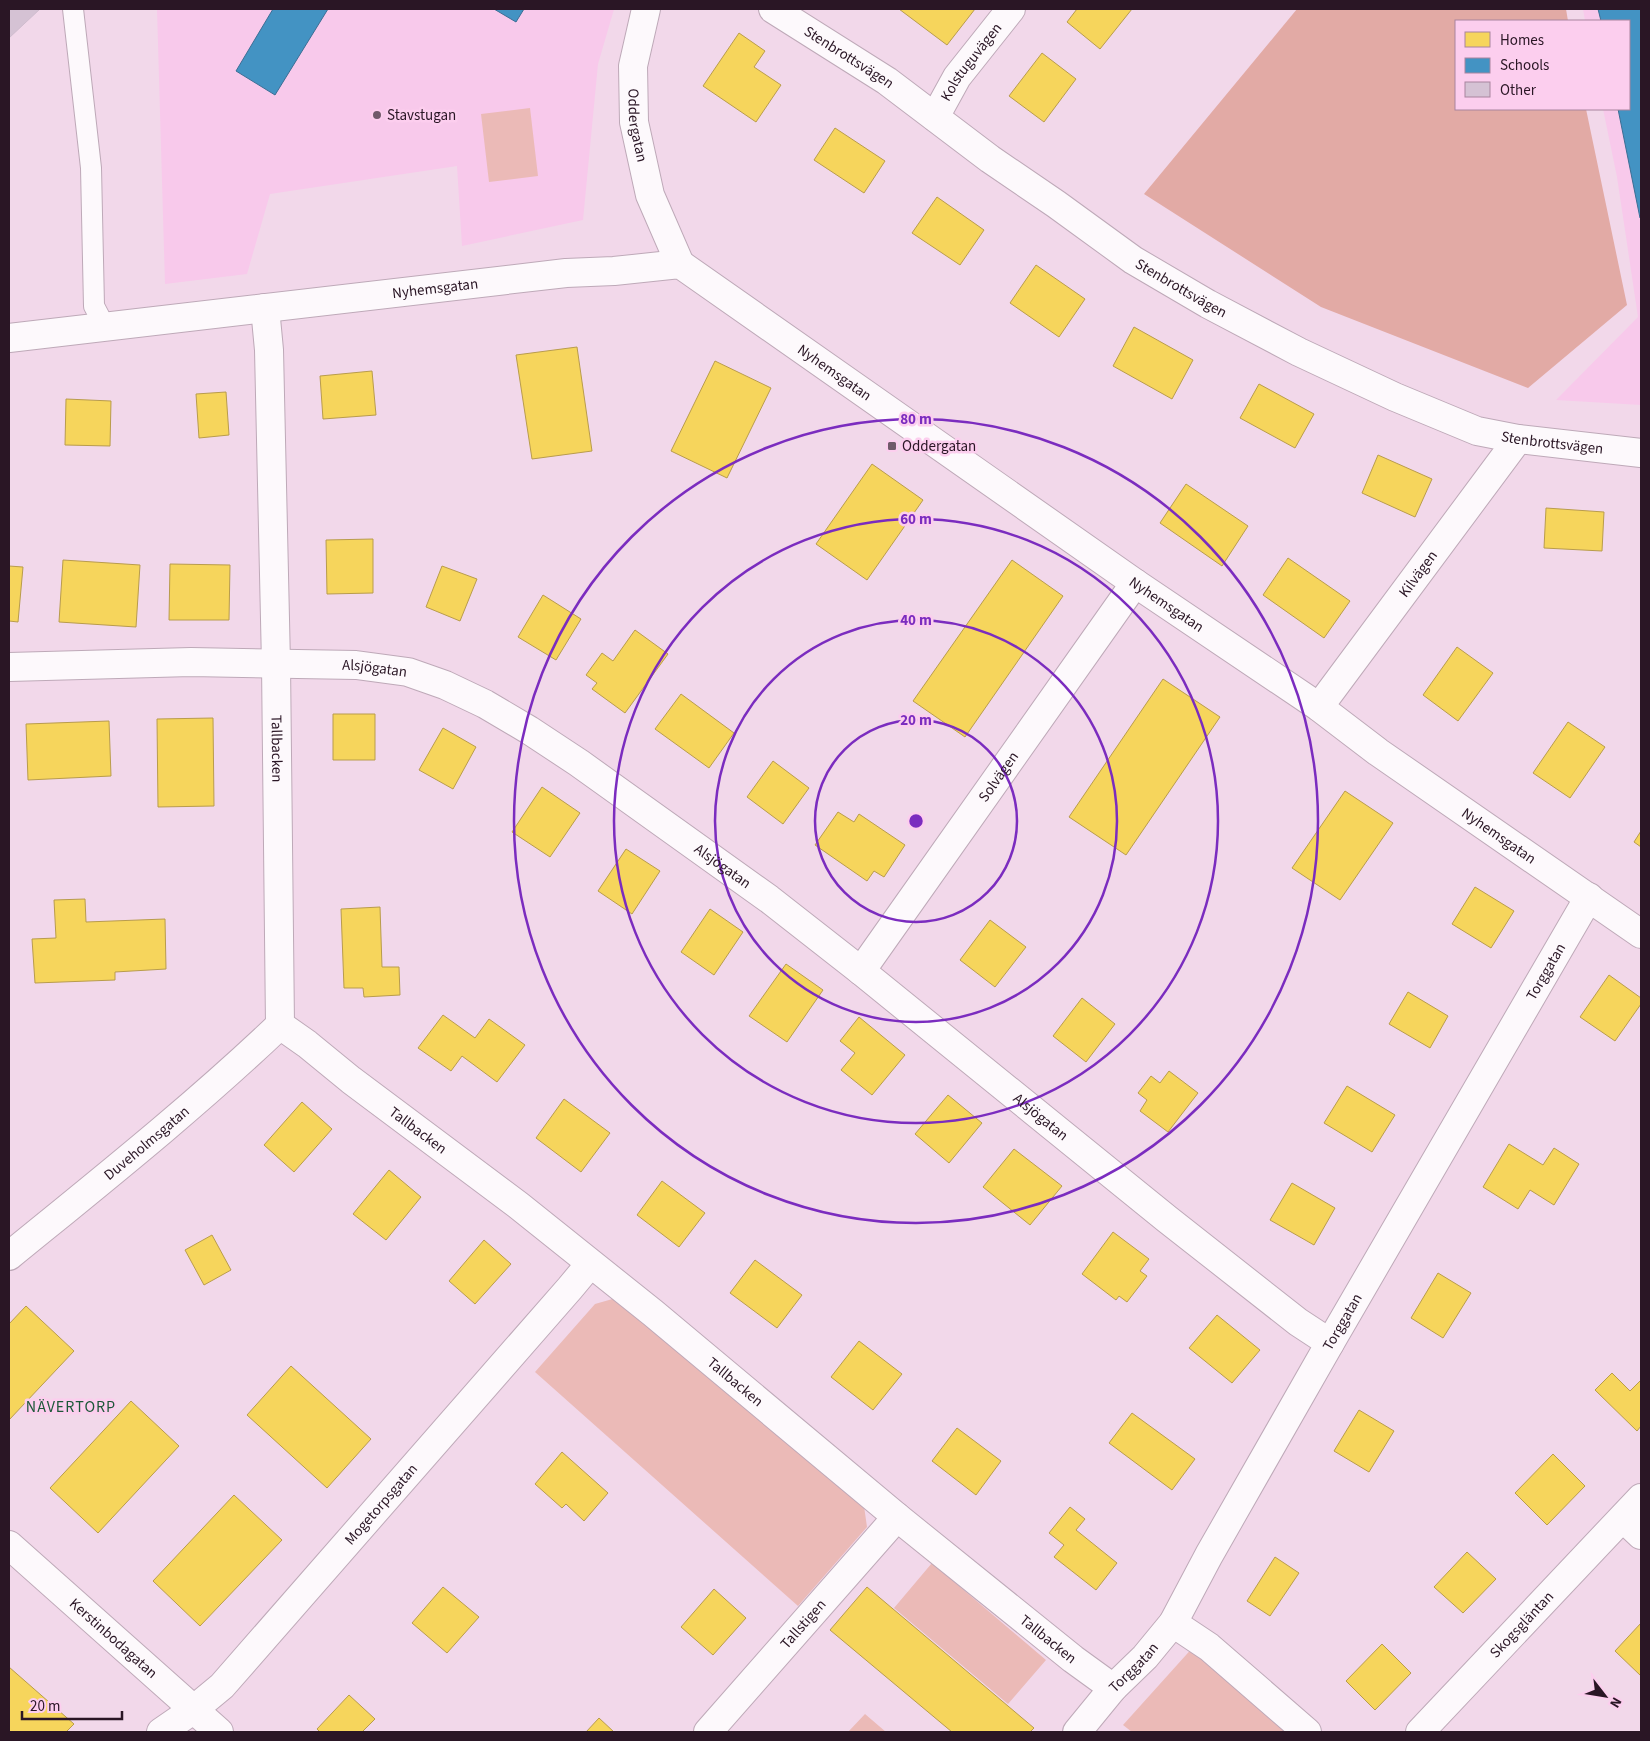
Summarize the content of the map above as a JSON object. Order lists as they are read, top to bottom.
{
  "streets": {
    "street": [
      "Stenbrottsvägen",
      "Kolstuguvägen",
      "Oddergatan",
      "Nyhemsgatan",
      "Kilvägen",
      "Alsjögatan",
      "Tallbacken",
      "Solvägen",
      "Torggatan",
      "Duveholmsgatan",
      "Mogetorpsgatan",
      "Tallstigen",
      "Skogsgläntan",
      "Kerstinbodagatan"
    ]
  },
  "crossings": [
    ["Stenbrottsvägen", "Kolstuguvägen"],
    ["Stenbrottsvägen", "Kilvägen"],
    ["Oddergatan", "Nyhemsgatan"],
    ["Nyhemsgatan", "Kilvägen"],
    ["Nyhemsgatan", "Tallbacken"],
    ["Nyhemsgatan", "Solvägen"],
    ["Nyhemsgatan", "Torggatan"],
    ["Alsjögatan", "Tallbacken"],
    ["Alsjögatan", "Solvägen"],
    ["Alsjögatan", "Torggatan"],
    ["Tallbacken", "Torggatan"],
    ["Tallbacken", "Duveholmsgatan"],
    ["Tallbacken", "Mogetorpsgatan"],
    ["Tallbacken", "Tallstigen"],
    ["Mogetorpsgatan", "Kerstinbodagatan"]
  ],
  "districts": ["NÄVERTORP"],
  "places": {
    "other": ["Stavstugan"],
    "transit": ["Oddergatan"]
  },
  "legend": ["Homes", "Schools", "Other"],
  "scale_bar": "20 m",
  "north": "bottom right",
  "rings": [
    "80 m",
    "60 m",
    "40 m",
    "20 m"
  ]
}
